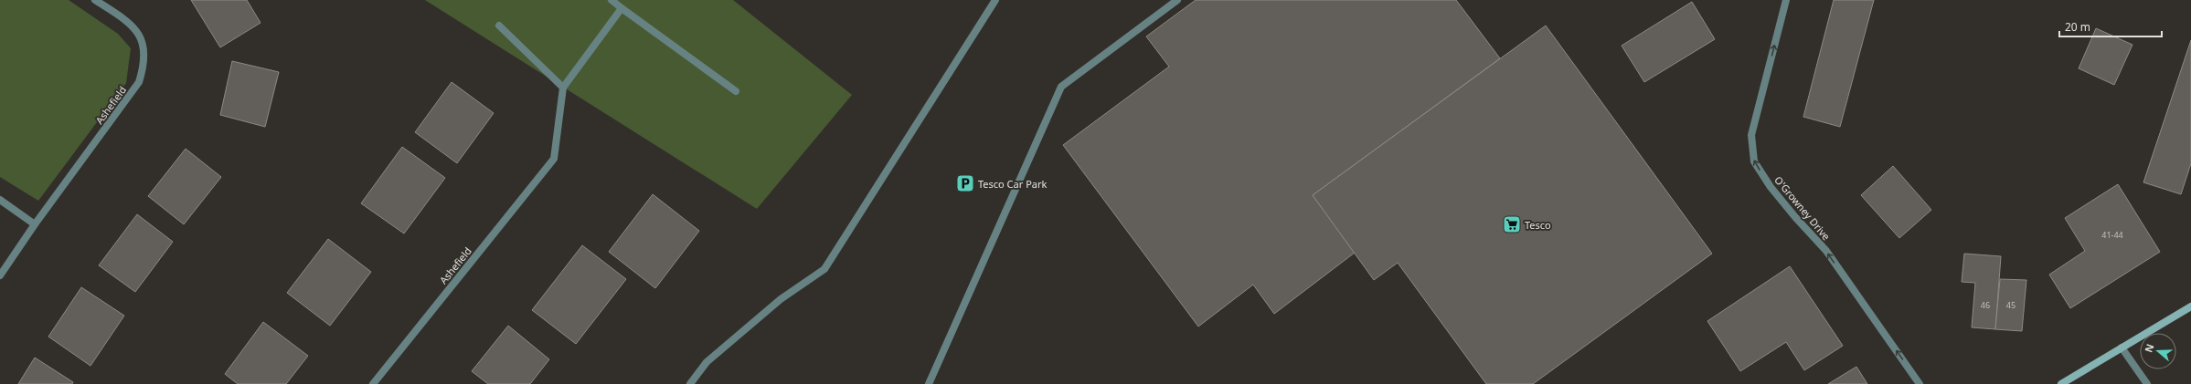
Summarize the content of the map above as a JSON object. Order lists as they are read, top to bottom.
{
  "streets": {
    "street": ["Ashefield", "O'Growney Drive"]
  },
  "one_way": ["O'Growney Drive"],
  "places": {
    "parking": ["Tesco Car Park"],
    "supermarket": ["Tesco"]
  },
  "house_numbers": ["41-44", "46", "45"],
  "scale_bar": "20 m",
  "north": "left"
}
